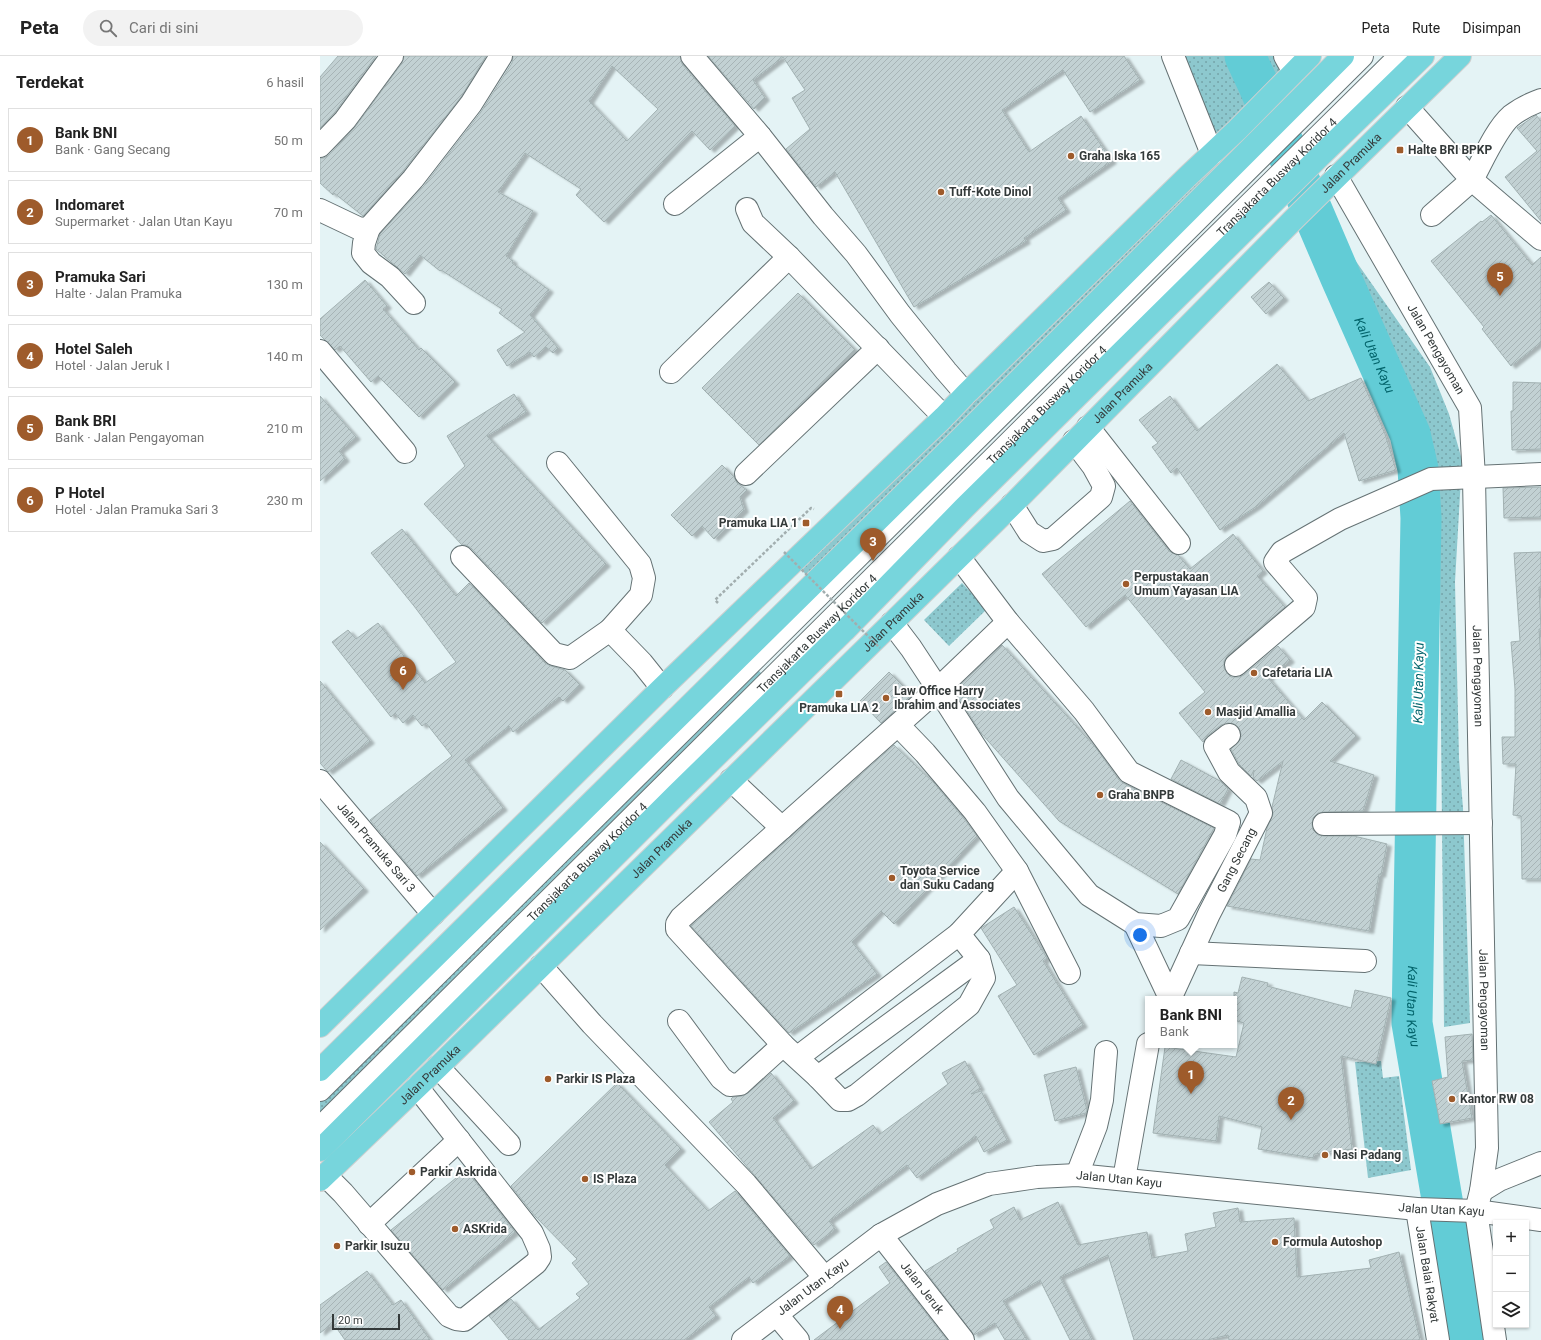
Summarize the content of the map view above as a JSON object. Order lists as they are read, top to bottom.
{
  "streets": {
    "main road": ["Jalan Pramuka"],
    "street": [
      "Transjakarta Busway Koridor 4",
      "Jalan Pengayoman",
      "Jalan Pramuka Sari 3",
      "Gang Secang",
      "Jalan Utan Kayu",
      "Jalan Balai Rakyat",
      "Jalan Jeruk"
    ]
  },
  "crossings": [
    ["Jalan Pramuka", "Jalan Pengayoman"],
    ["Jalan Pengayoman", "Jalan Utan Kayu"],
    ["Jalan Utan Kayu", "Jalan Balai Rakyat"],
    ["Jalan Utan Kayu", "Jalan Jeruk"]
  ],
  "water": ["Kali Utan Kayu"],
  "places": {
    "transit": ["Halte BRI BPKP", "Pramuka LIA 1", "Pramuka LIA 2"],
    "other": [
      "Graha Iska 165",
      "Tuff-Kote Dinol",
      "Perpustakaan Umum Yayasan LIA",
      "Cafetaria LIA",
      "Law Office Harry Ibrahim and Associates",
      "Masjid Amallia",
      "Graha BNPB",
      "Toyota Service dan Suku Cadang",
      "Parkir IS Plaza",
      "Kantor RW 08",
      "Nasi Padang",
      "Parkir Askrida",
      "IS Plaza",
      "ASKrida",
      "Formula Autoshop",
      "Parkir Isuzu"
    ]
  },
  "scale_bar": "20 m",
  "page": {
    "header": "Peta",
    "search": "Cari di sini",
    "nav": ["Peta", "Rute", "Disimpan"],
    "heading": ["Terdekat", "6 hasil"],
    "list": [
      {
        "mark": "1",
        "name": "Bank BNI",
        "note": "Bank · Gang Secang",
        "value": "50 m"
      },
      {
        "mark": "2",
        "name": "Indomaret",
        "note": "Supermarket · Jalan Utan Kayu",
        "value": "70 m"
      },
      {
        "mark": "3",
        "name": "Pramuka Sari",
        "note": "Halte · Jalan Pramuka",
        "value": "130 m"
      },
      {
        "mark": "4",
        "name": "Hotel Saleh",
        "note": "Hotel · Jalan Jeruk I",
        "value": "140 m"
      },
      {
        "mark": "5",
        "name": "Bank BRI",
        "note": "Bank · Jalan Pengayoman",
        "value": "210 m"
      },
      {
        "mark": "6",
        "name": "P Hotel",
        "note": "Hotel · Jalan Pramuka Sari 3",
        "value": "230 m"
      }
    ],
    "pins": [
      "5",
      "3",
      "6",
      "1",
      "2",
      "4"
    ],
    "popup": ["Bank BNI", "Bank"],
    "map_buttons": ["+", "−"],
    "scale": "20 m"
  }
}
